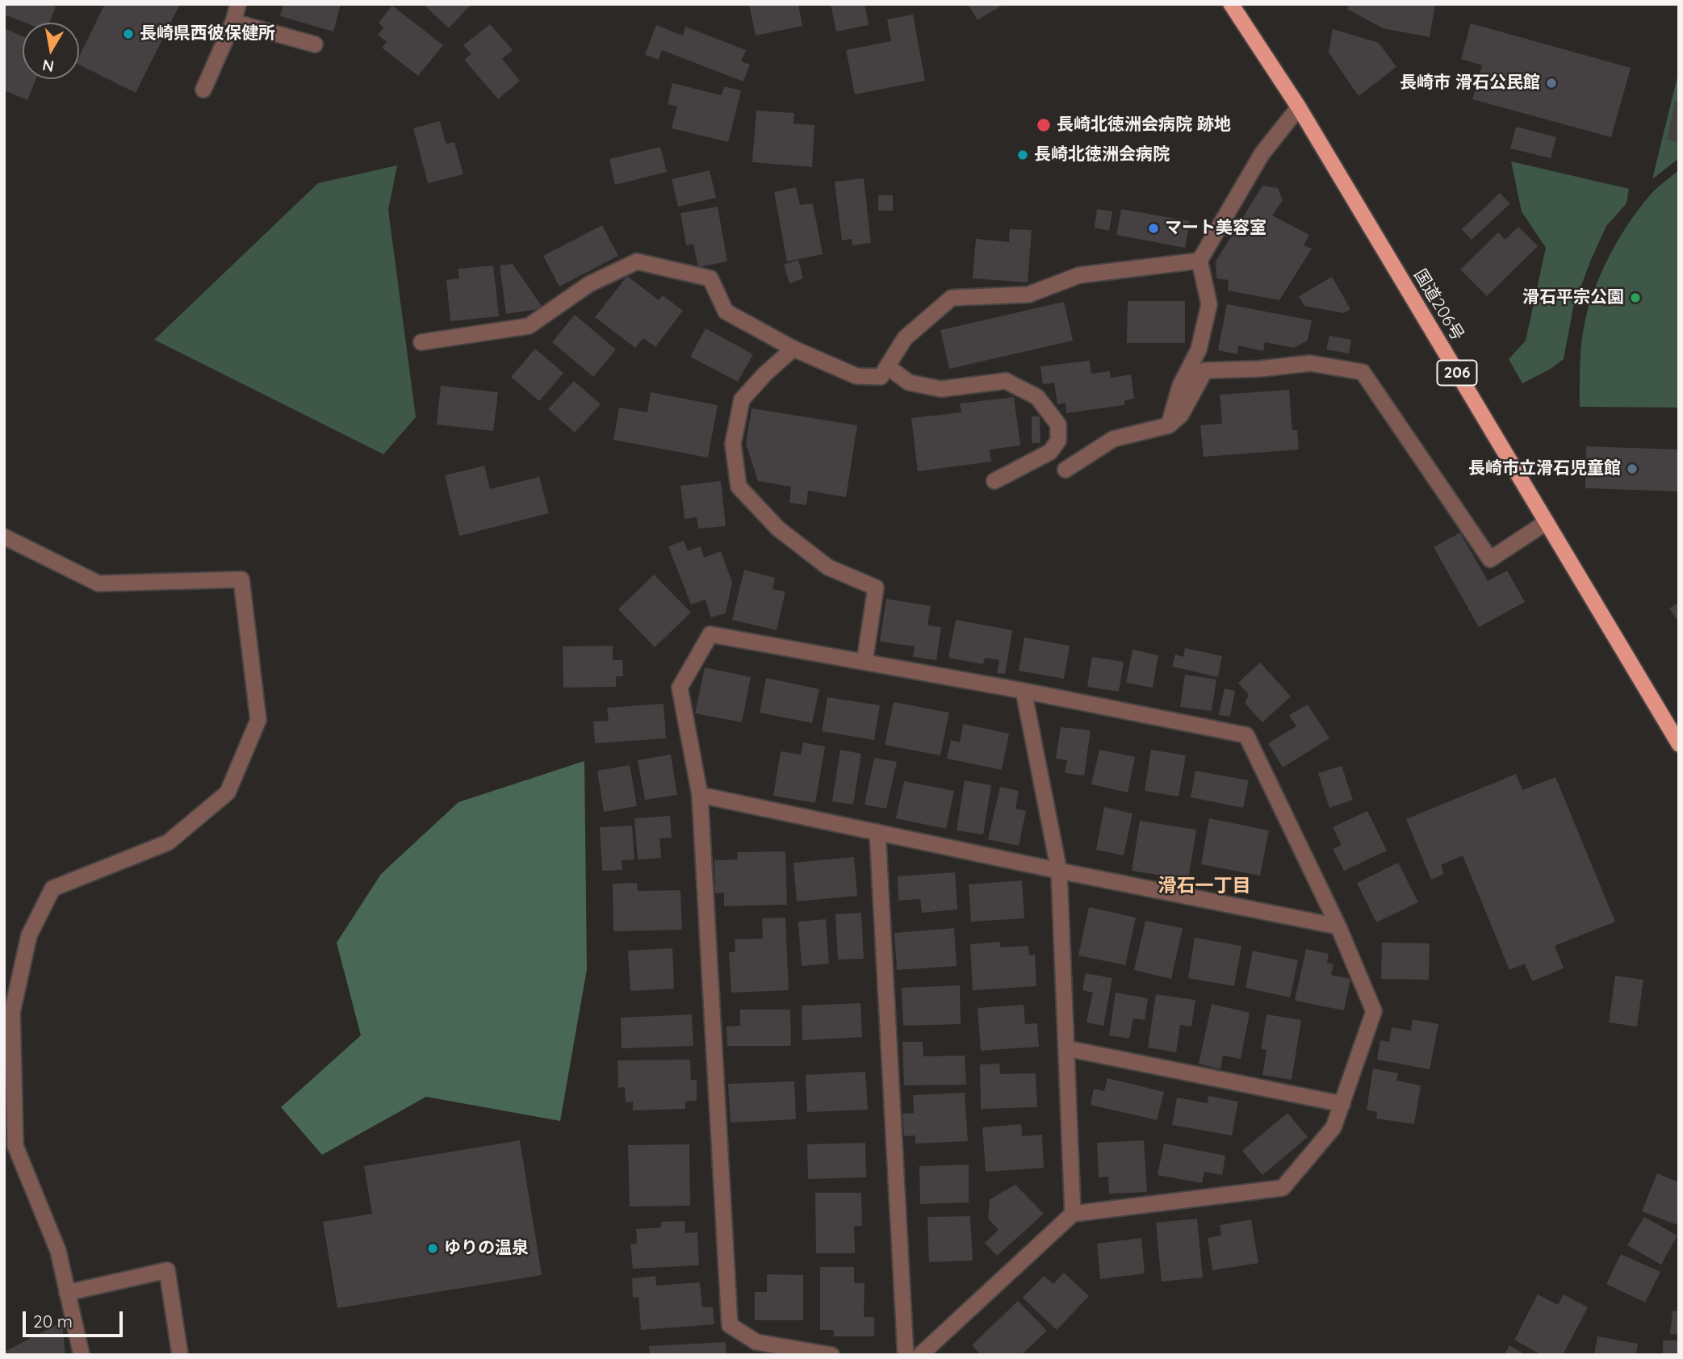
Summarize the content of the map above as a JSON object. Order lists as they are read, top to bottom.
{
  "streets": {
    "highway": ["国道206号", "206"]
  },
  "districts": ["滑石一丁目"],
  "places": [
    "長崎県西彼保健所",
    "長崎市 滑石公民館",
    "長崎北徳洲会病院 跡地",
    "長崎北徳洲会病院",
    "マート美容室",
    "滑石平宗公園",
    "長崎市立滑石児童館",
    "ゆりの温泉"
  ],
  "scale_bar": "20 m",
  "north": "bottom"
}
